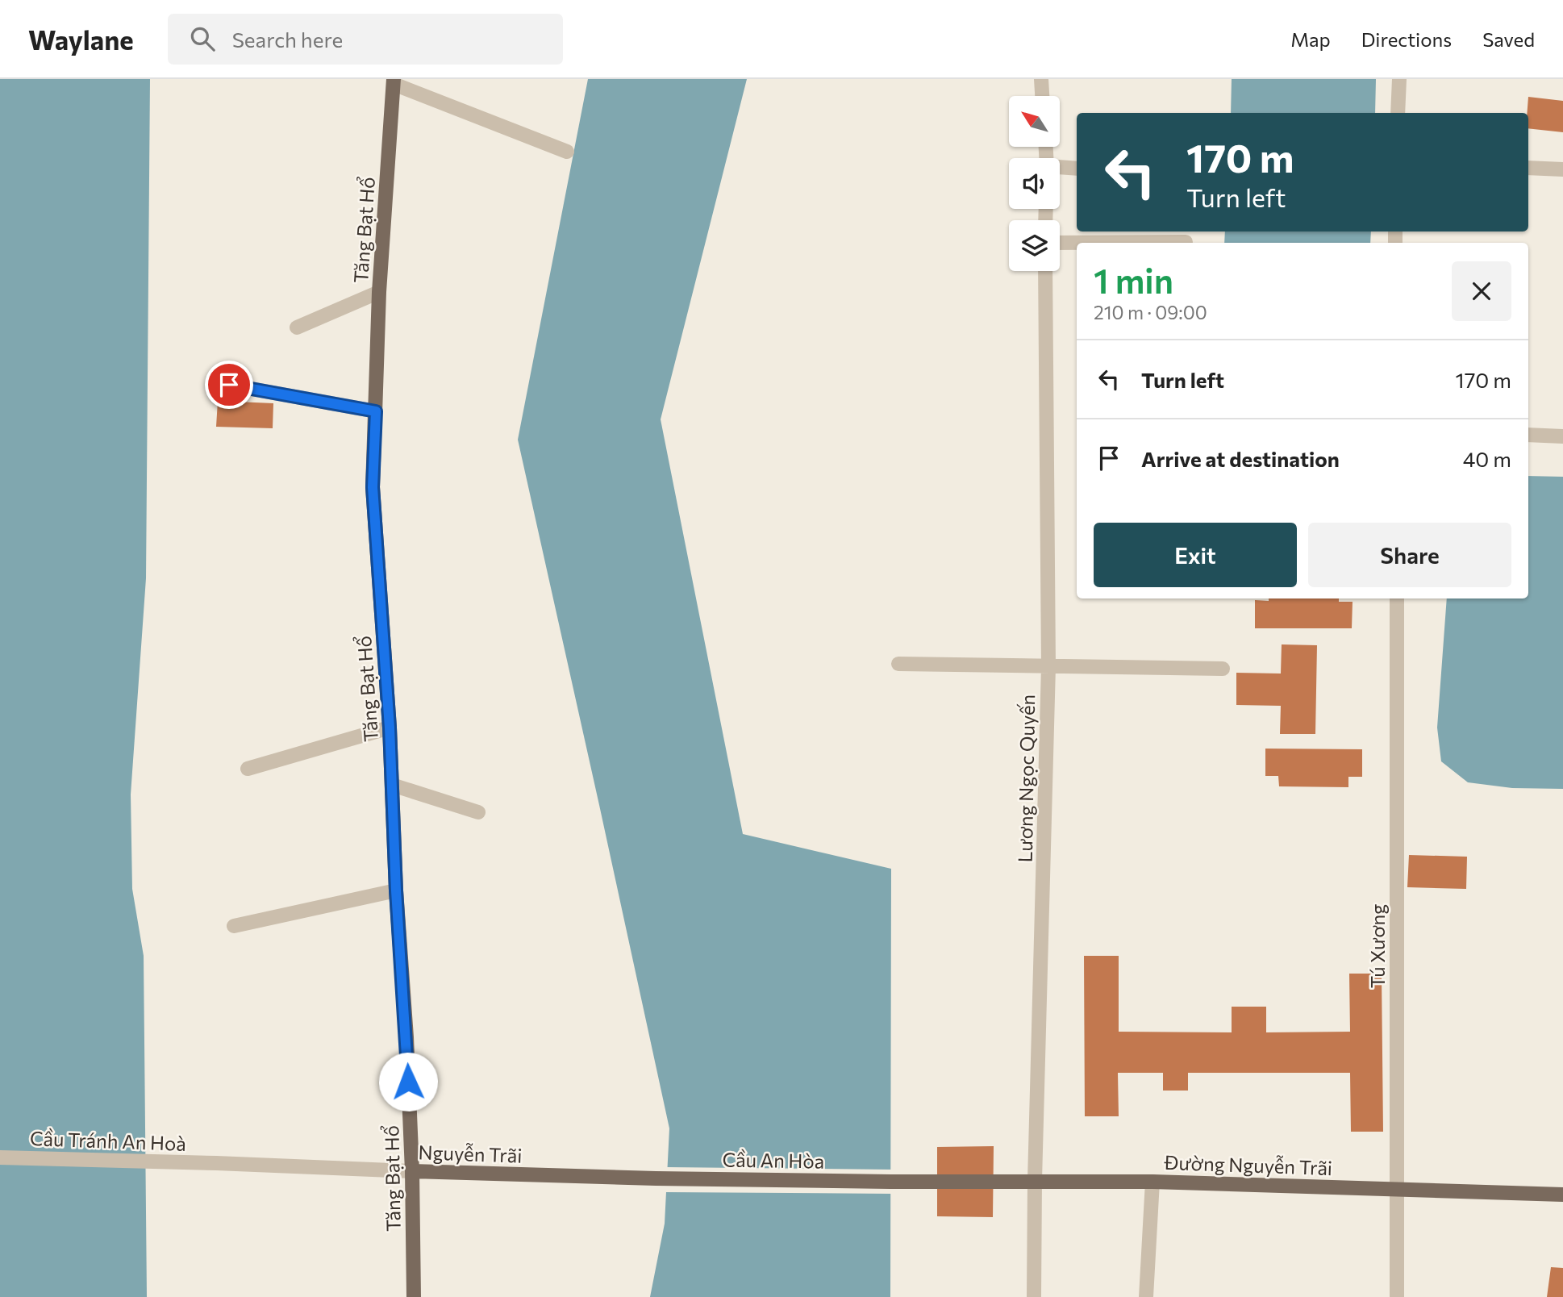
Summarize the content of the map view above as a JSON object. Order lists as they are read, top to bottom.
{
  "streets": {
    "main road": [
      "Tăng Bạt Hổ",
      "Nguyễn Trãi",
      "Cầu An Hòa",
      "Đường Nguyễn Trãi"
    ],
    "street": ["Lương Ngọc Quyến", "Tú Xương", "Cầu Tránh An Hoà"]
  },
  "crossings": [
    ["Tăng Bạt Hổ", "Nguyễn Trãi"],
    ["Lương Ngọc Quyến", "Đường Nguyễn Trãi"],
    ["Tú Xương", "Đường Nguyễn Trãi"],
    ["Cầu Tránh An Hoà", "Nguyễn Trãi"],
    ["Nguyễn Trãi", "Cầu An Hòa"],
    ["Cầu An Hòa", "Đường Nguyễn Trãi"]
  ],
  "north": "top left",
  "page": {
    "header": "Waylane",
    "search": "Search here",
    "nav": ["Map", "Directions", "Saved"],
    "turn": ["170 m", "Turn left"],
    "heading": ["1 min", "210 m · 09:00"],
    "list": [
      {
        "name": "Turn left",
        "value": "170 m"
      },
      {
        "name": "Arrive at destination",
        "value": "40 m"
      }
    ],
    "buttons": ["Exit", "Share"]
  }
}
